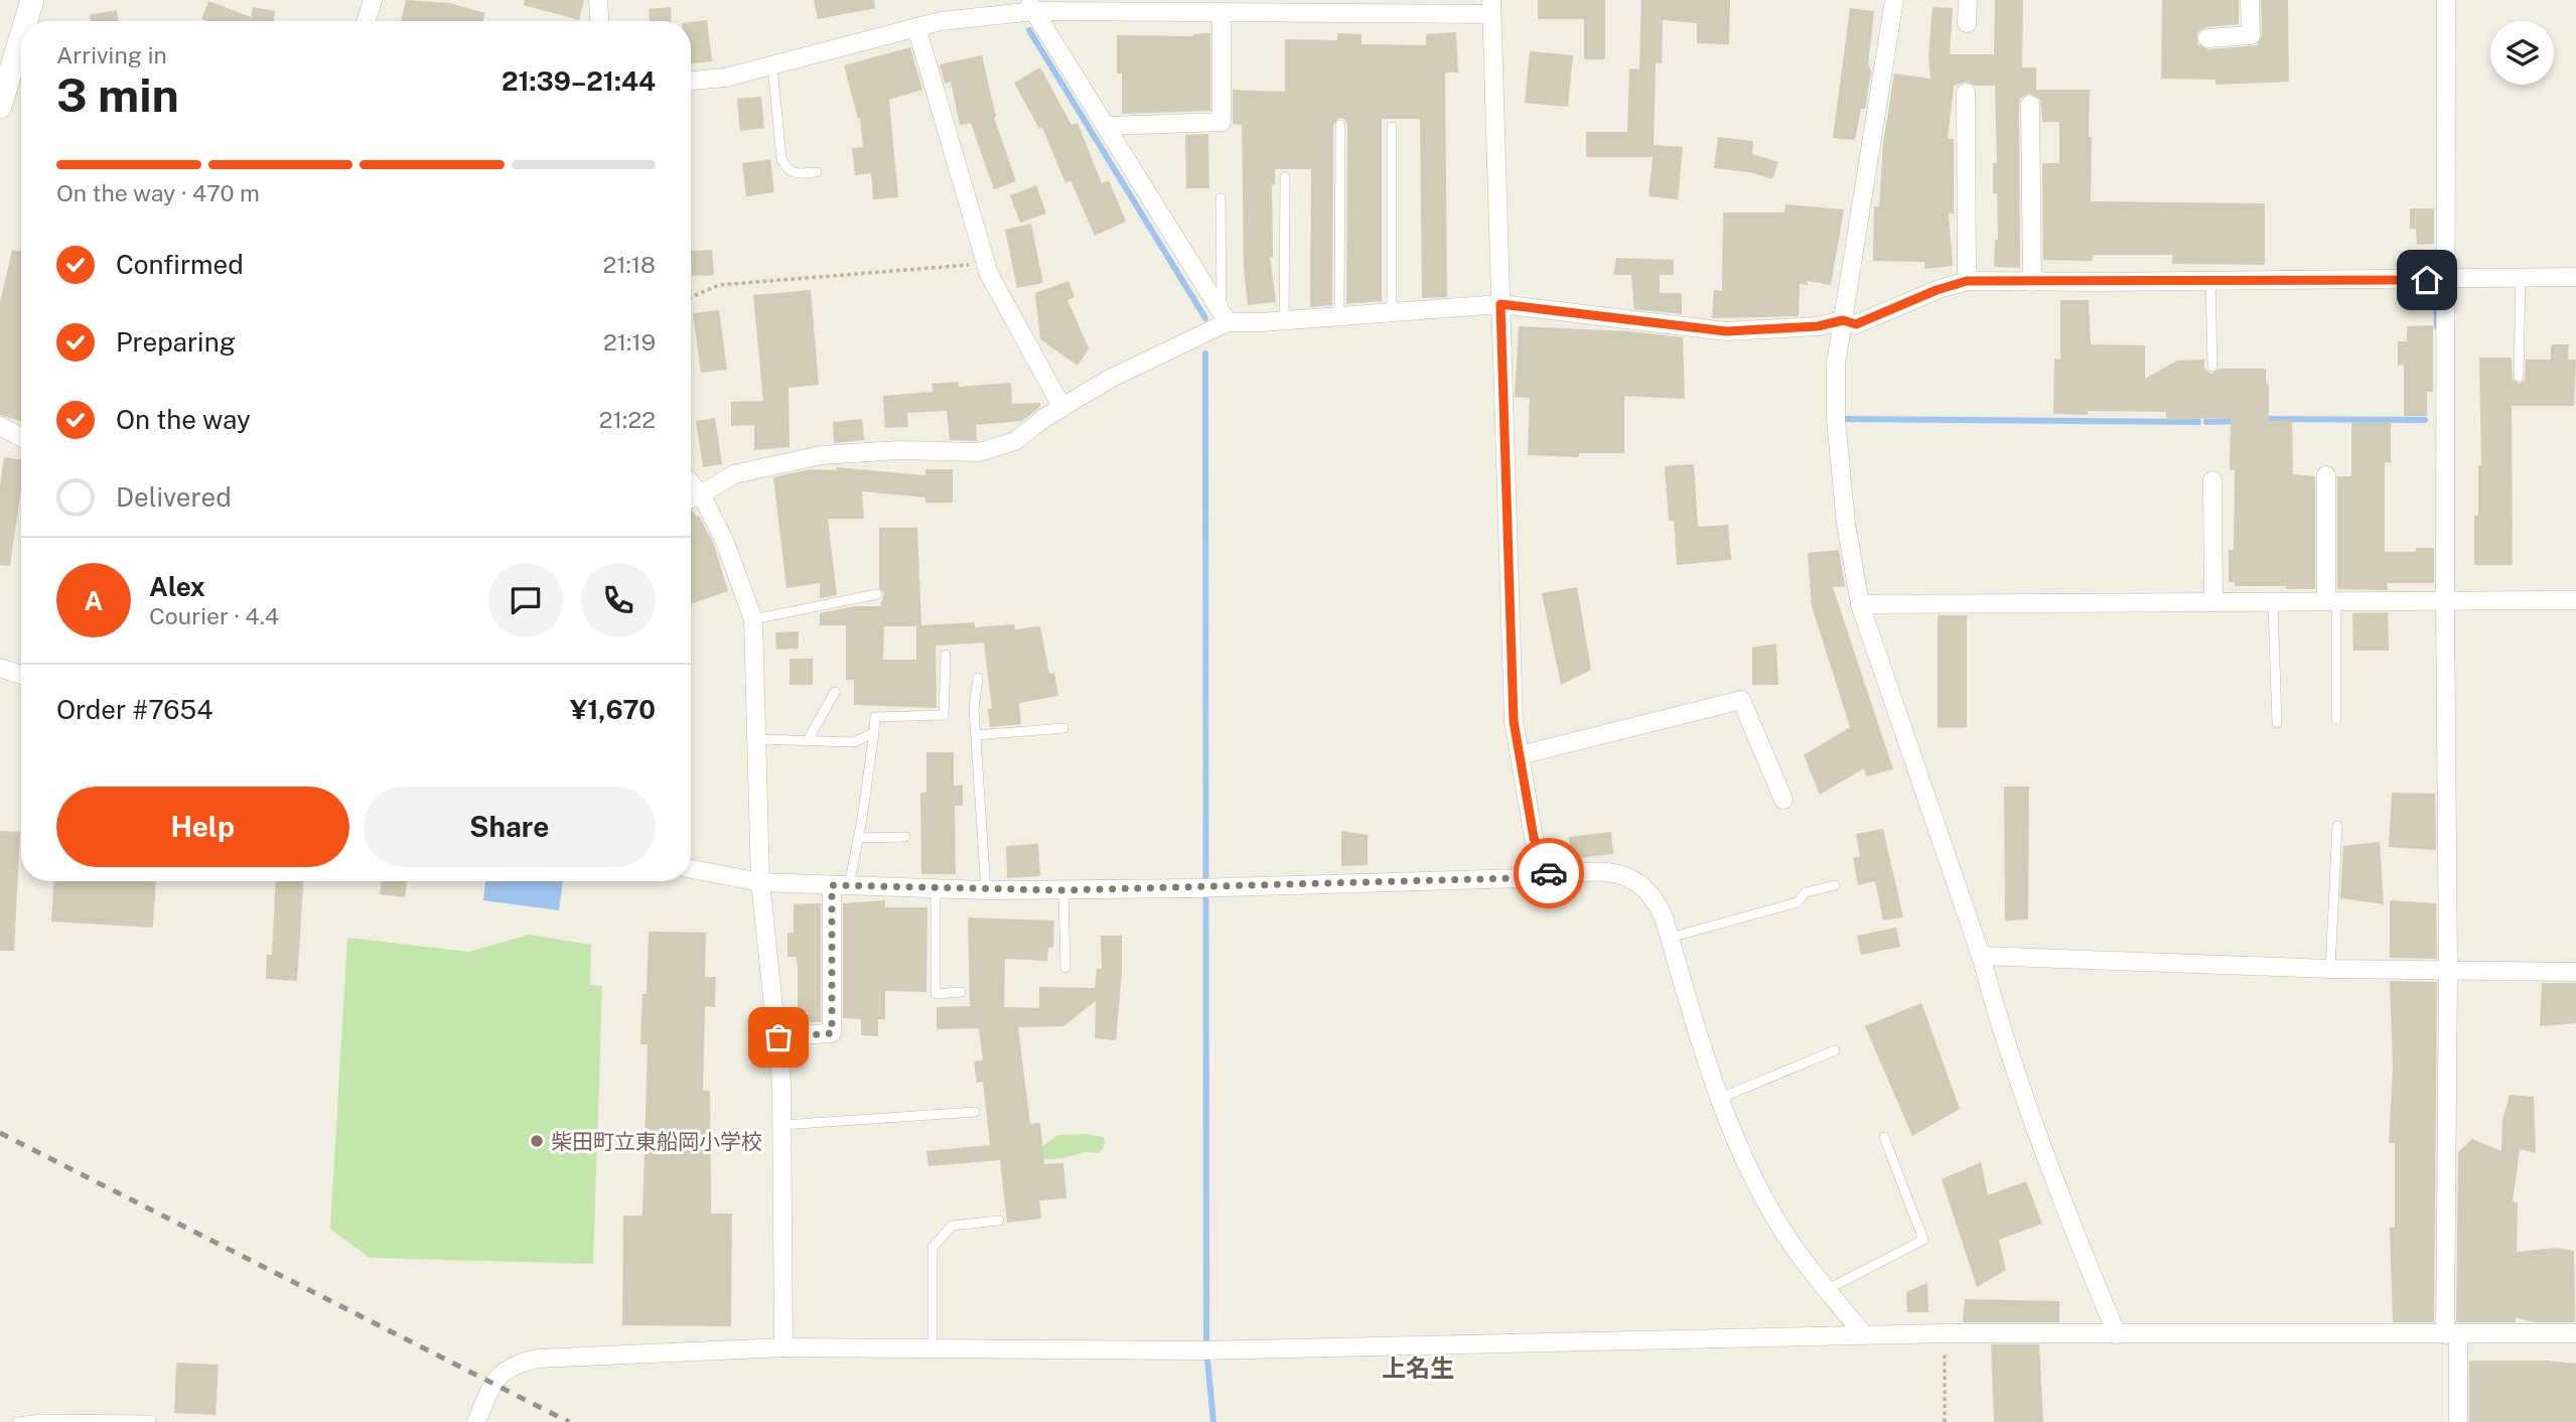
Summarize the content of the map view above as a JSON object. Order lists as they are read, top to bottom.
{
  "districts": ["上名生"],
  "places": ["柴田町立東船岡小学校"],
  "page": {
    "heading": ["3 min", "Arriving in", "21:39–21:44"],
    "panel": [
      "Alex",
      "Courier · 4.4",
      "Order #7654",
      "¥1,670"
    ],
    "bar": "On the way · 470 m",
    "list": [
      ["Confirmed", "21:18"],
      ["Preparing", "21:19"],
      ["On the way", "21:22"],
      "Delivered"
    ],
    "round": "A",
    "buttons": ["Help", "Share"]
  }
}
